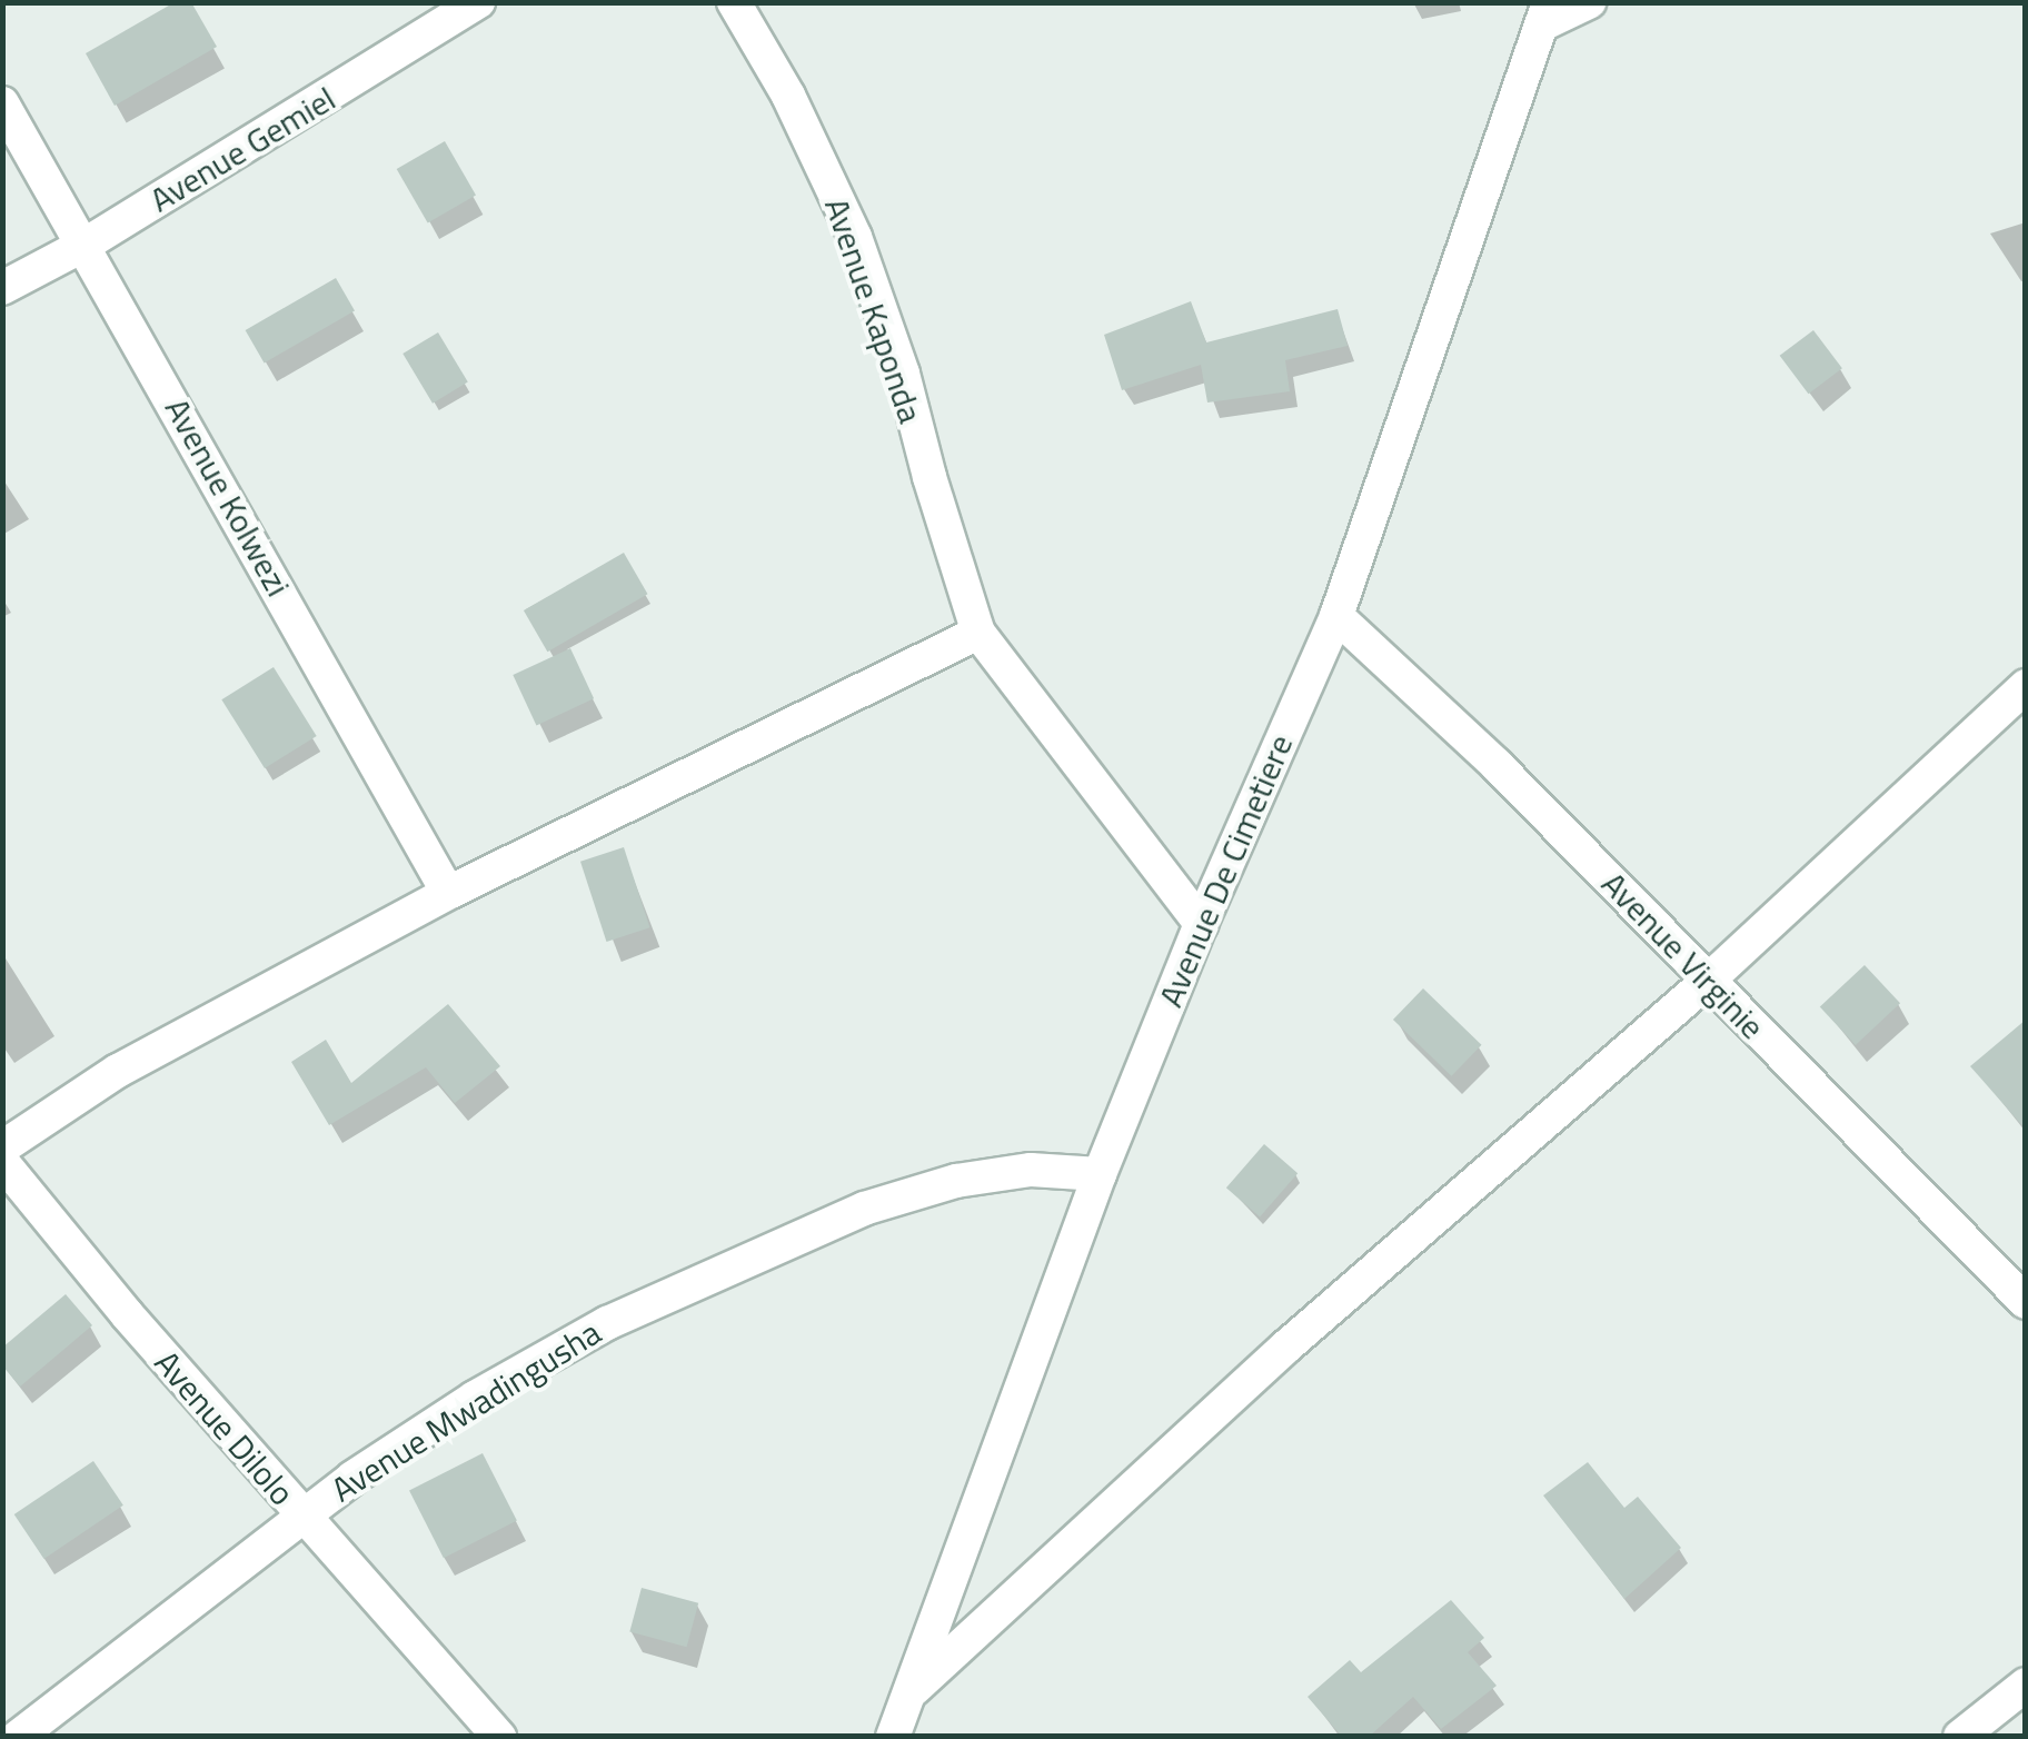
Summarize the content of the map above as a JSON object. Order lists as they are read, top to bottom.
{
  "streets": {
    "street": [
      "Avenue Gemiel",
      "Avenue Kaponda",
      "Avenue Kolwezi",
      "Avenue De Cimetiere",
      "Avenue Virginie",
      "Avenue Mwadingusha",
      "Avenue Dilolo"
    ]
  },
  "crossings": [
    ["Avenue Gemiel", "Avenue Kolwezi"],
    ["Avenue Kaponda", "Avenue De Cimetiere"],
    ["Avenue De Cimetiere", "Avenue Virginie"],
    ["Avenue De Cimetiere", "Avenue Mwadingusha"],
    ["Avenue Mwadingusha", "Avenue Dilolo"]
  ]
}
